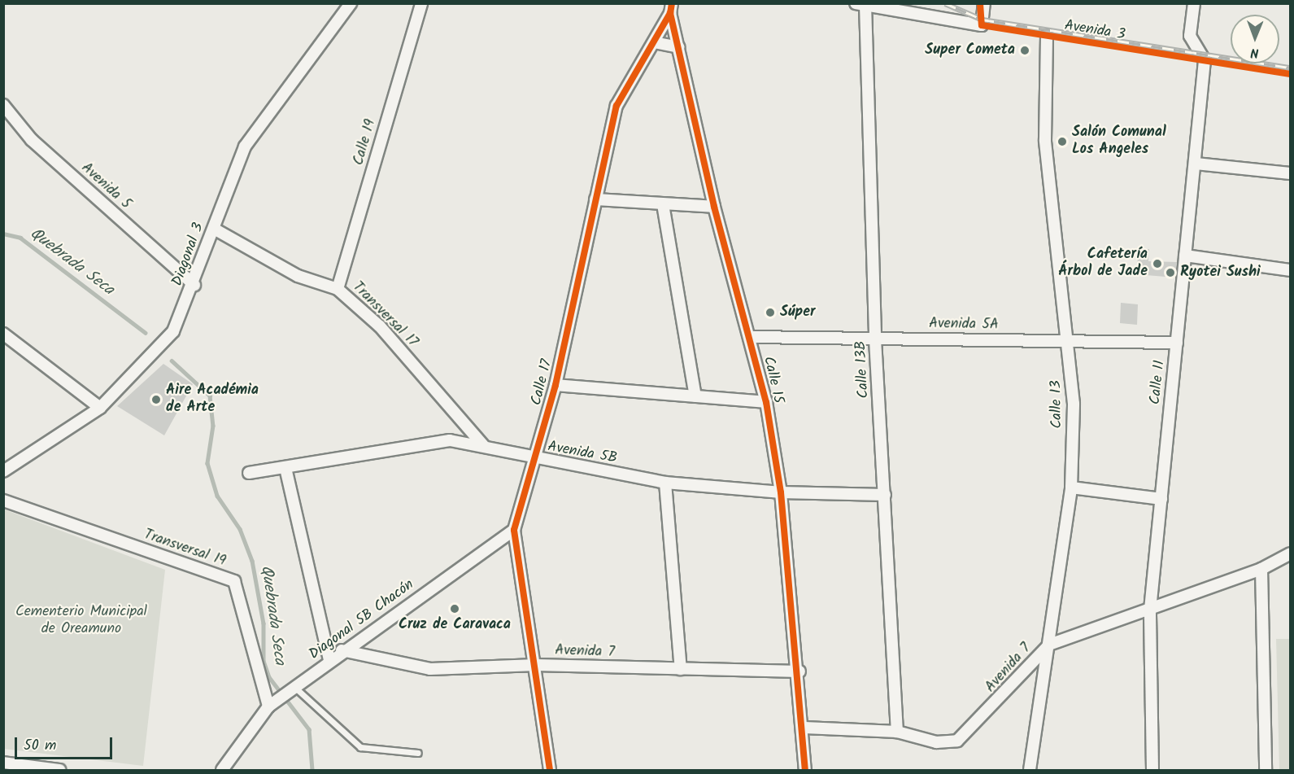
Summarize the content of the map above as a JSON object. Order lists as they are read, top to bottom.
{
  "streets": {
    "street": [
      "Calle 19",
      "Avenida 5",
      "Diagonal 3",
      "Transversal 17",
      "Avenida 5A",
      "Calle 13B",
      "Calle 15",
      "Calle 17",
      "Calle 11",
      "Calle 13",
      "Avenida 5B",
      "Transversal 19",
      "Diagonal 5B Chacón",
      "Avenida 7"
    ],
    "cycle path": ["Avenida 3"]
  },
  "crossings": [
    ["Calle 19", "Transversal 17"],
    ["Avenida 5", "Diagonal 3"],
    ["Diagonal 3", "Transversal 17"],
    ["Transversal 17", "Avenida 5B"],
    ["Avenida 5A", "Calle 13B"],
    ["Avenida 5A", "Calle 15"],
    ["Avenida 5A", "Calle 11"],
    ["Avenida 5A", "Calle 13"],
    ["Calle 13B", "Avenida 5B"],
    ["Calle 13B", "Avenida 7"],
    ["Calle 15", "Calle 17"],
    ["Calle 15", "Avenida 5B"],
    ["Calle 15", "Avenida 7"],
    ["Calle 17", "Avenida 5B"],
    ["Calle 17", "Diagonal 5B Chacón"],
    ["Calle 17", "Avenida 7"],
    ["Calle 11", "Avenida 7"],
    ["Calle 13", "Avenida 7"],
    ["Transversal 19", "Diagonal 5B Chacón"],
    ["Diagonal 5B Chacón", "Avenida 7"]
  ],
  "water": ["Quebrada Seca"],
  "parks": ["Cementerio Municipal de Oreamuno"],
  "places": [
    "Super Cometa",
    "Salón Comunal Los Angeles",
    "Cafetería Árbol de Jade",
    "Ryotei Sushi",
    "Súper",
    "Aire Académia de Arte",
    "Cruz de Caravaca"
  ],
  "scale_bar": "50 m",
  "north": "bottom"
}
